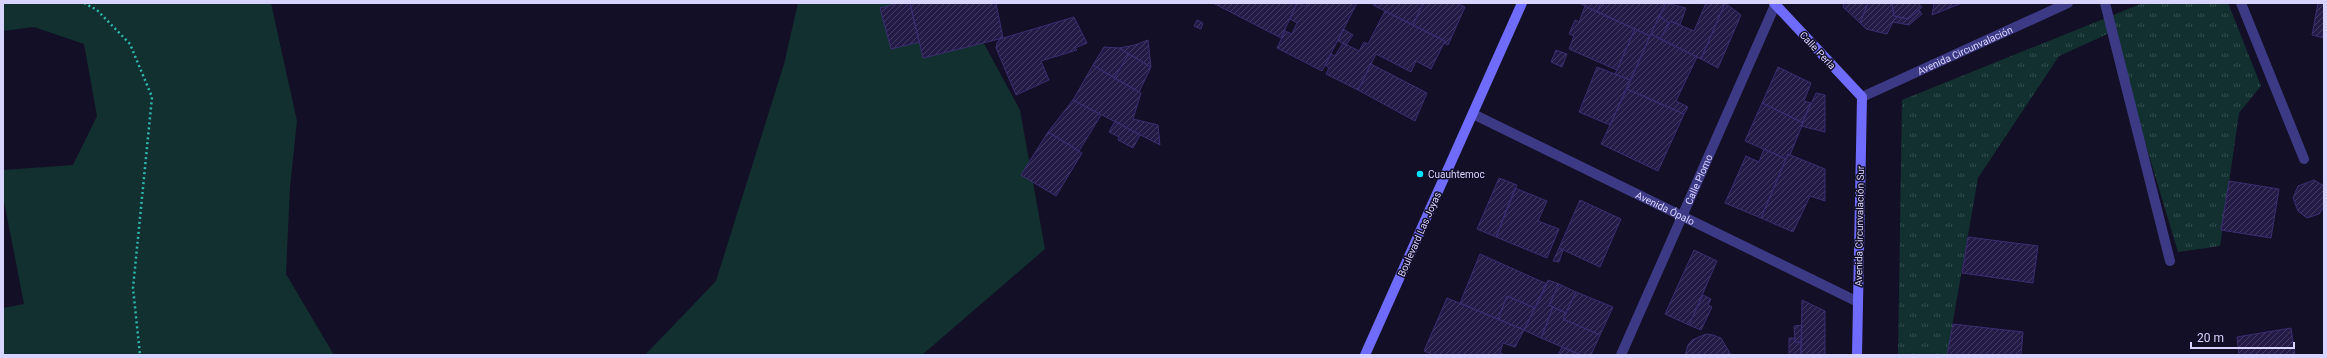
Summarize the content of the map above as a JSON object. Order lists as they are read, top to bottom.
{
  "streets": {
    "street": [
      "Calle Perla",
      "Avenida Circunvalación",
      "Calle Plomo",
      "Avenida Ópalo",
      "Avenida Circunvalación Sur",
      "Boulevard Las Joyas"
    ]
  },
  "crossings": [
    ["Calle Perla", "Avenida Circunvalación"],
    ["Calle Perla", "Calle Plomo"],
    ["Calle Perla", "Avenida Circunvalación Sur"],
    ["Avenida Circunvalación", "Avenida Circunvalación Sur"],
    ["Calle Plomo", "Avenida Ópalo"],
    ["Avenida Ópalo", "Avenida Circunvalación Sur"],
    ["Avenida Ópalo", "Boulevard Las Joyas"]
  ],
  "places": ["Cuauhtemoc"],
  "scale_bar": "20 m"
}
